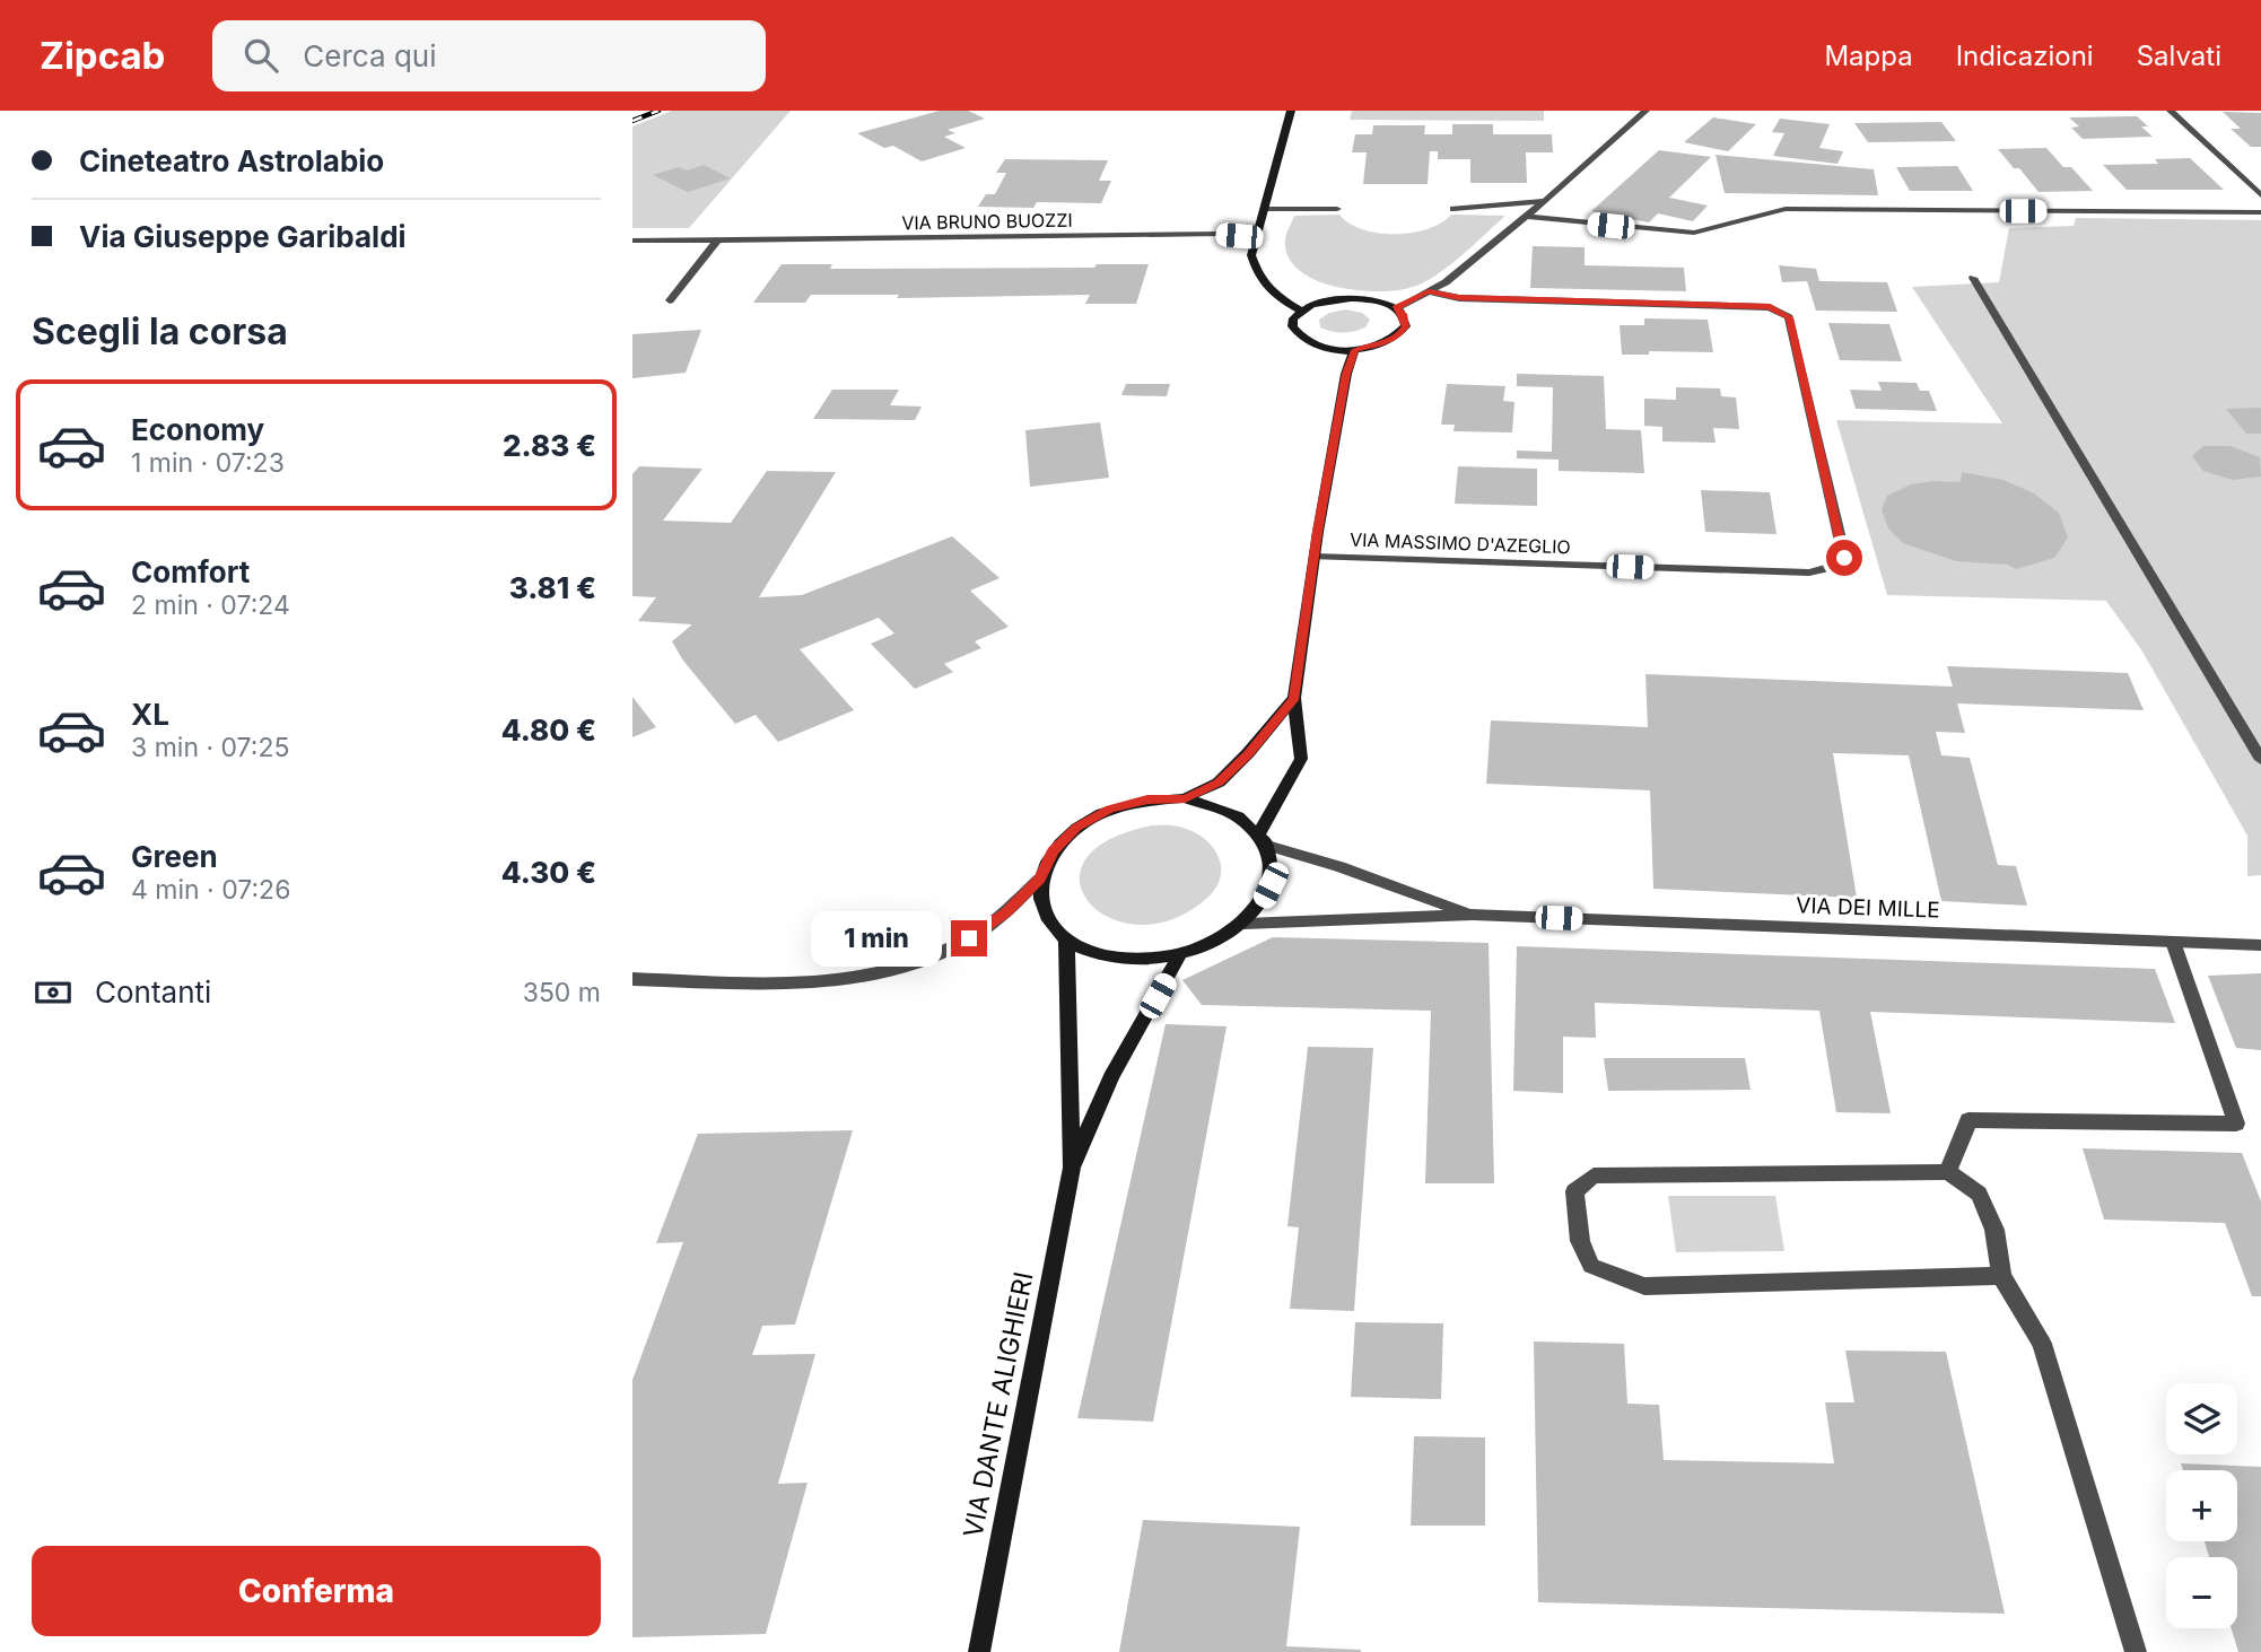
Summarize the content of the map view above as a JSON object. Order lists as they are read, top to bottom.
{
  "streets": {
    "street": [
      "VIA BRUNO BUOZZI",
      "VIA MASSIMO D'AZEGLIO",
      "VIA DEI MILLE",
      "VIA DANTE ALIGHIERI"
    ]
  },
  "crossings": [
    ["VIA DEI MILLE", "VIA DANTE ALIGHIERI"]
  ],
  "page": {
    "header": "Zipcab",
    "search": "Cerca qui",
    "nav": ["Mappa", "Indicazioni", "Salvati"],
    "banner": ["Cineteatro Astrolabio", "Via Giuseppe Garibaldi"],
    "heading": "Scegli la corsa",
    "list": [
      {
        "name": "Economy",
        "note": "1 min · 07:23",
        "value": "2.83 €"
      },
      {
        "name": "Comfort",
        "note": "2 min · 07:24",
        "value": "3.81 €"
      },
      {
        "name": "XL",
        "note": "3 min · 07:25",
        "value": "4.80 €"
      },
      {
        "name": "Green",
        "note": "4 min · 07:26",
        "value": "4.30 €"
      }
    ],
    "bubble": "1 min",
    "pay": ["Contanti", "350 m"],
    "map_buttons": ["+", "−"],
    "buttons": "Conferma"
  }
}
